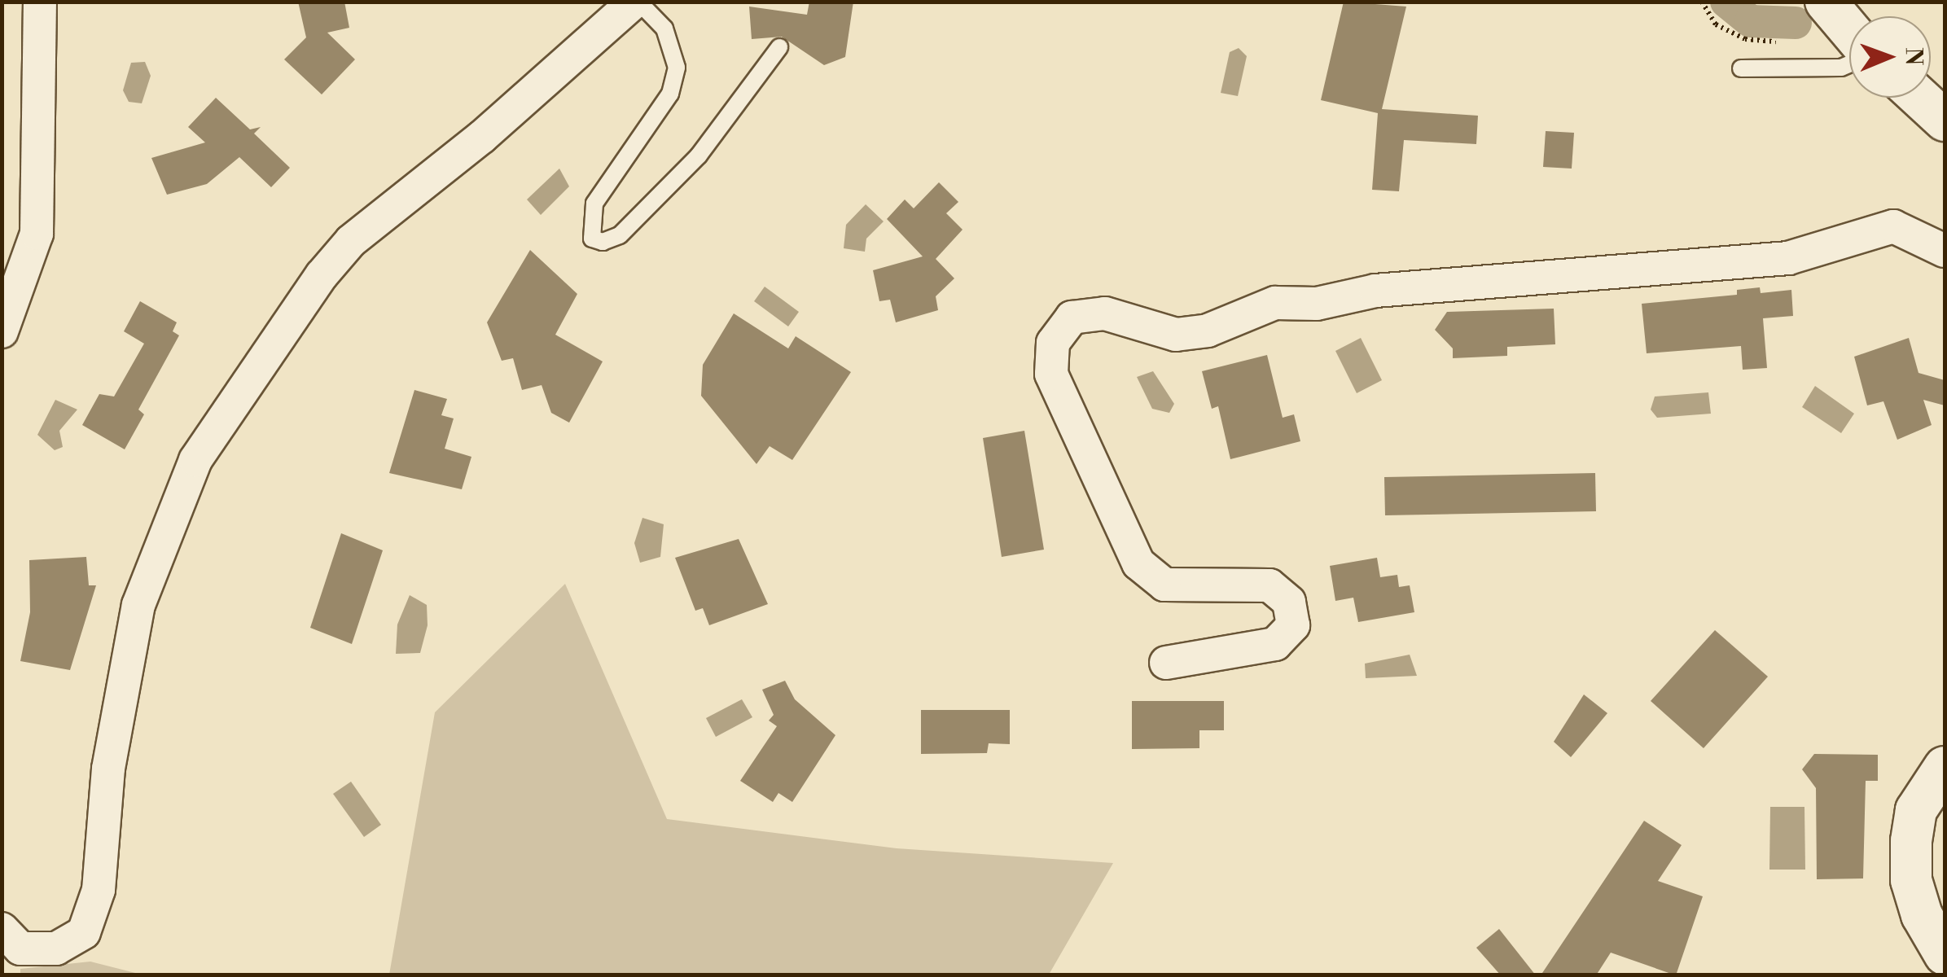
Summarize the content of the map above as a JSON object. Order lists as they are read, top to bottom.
{
  "north": "right"
}
